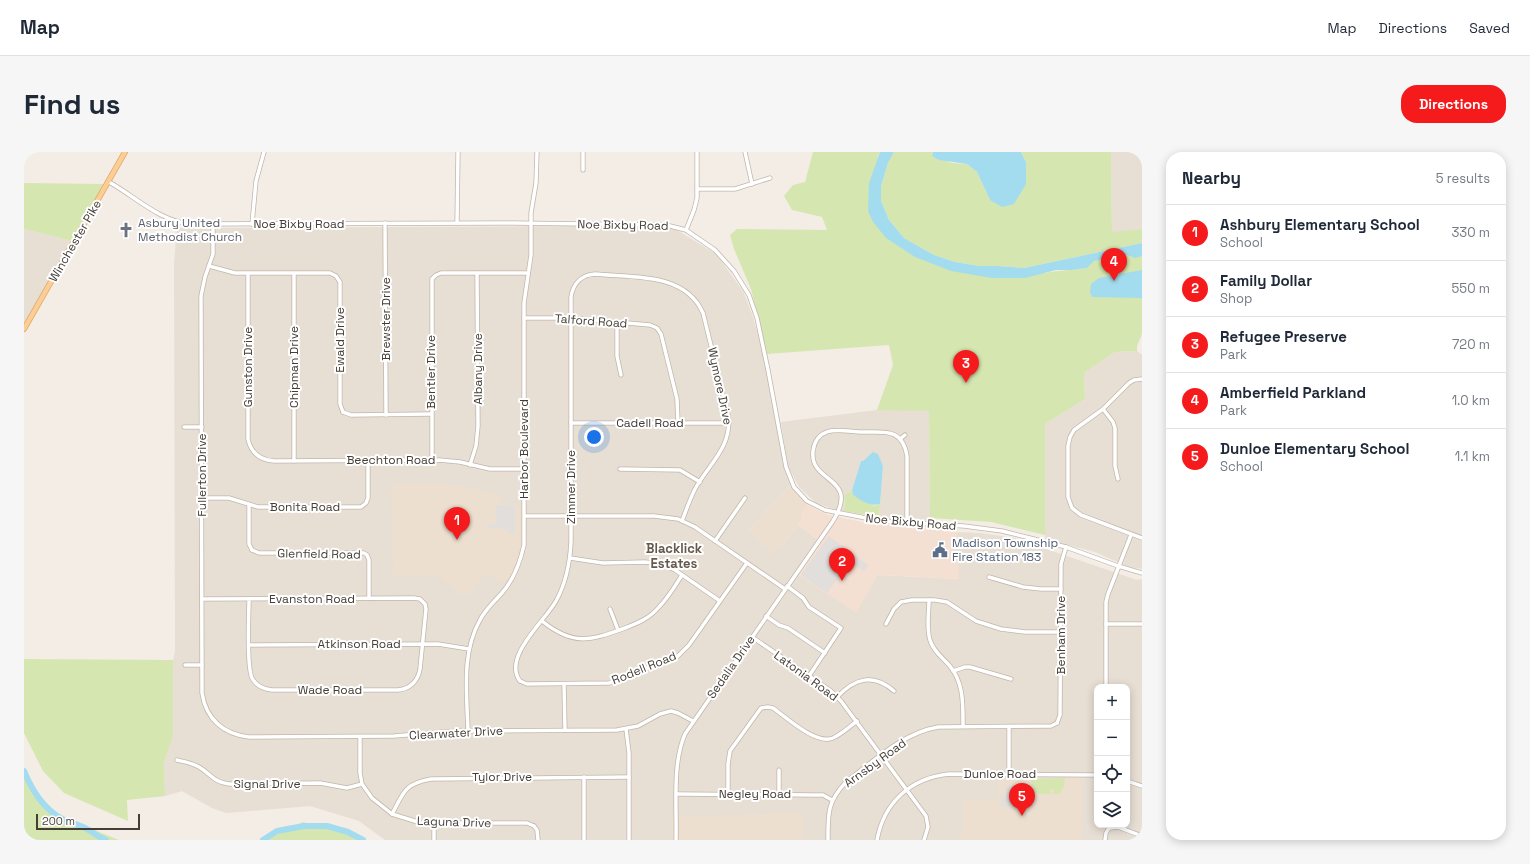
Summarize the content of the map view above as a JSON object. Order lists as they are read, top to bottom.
{
  "streets": {
    "main road": ["Winchester Pike"],
    "street": [
      "Noe Bixby Road",
      "Brewster Drive",
      "Talford Road",
      "Ewald Drive",
      "Gunston Drive",
      "Chipman Drive",
      "Albany Drive",
      "Bentler Drive",
      "Wymore Drive",
      "Cadell Road",
      "Harbor Boulevard",
      "Beechton Road",
      "Fullerton Drive",
      "Zimmer Drive",
      "Bonita Road",
      "Glenfield Road",
      "Evanston Road",
      "Benham Drive",
      "Atkinson Road",
      "Sedalia Drive",
      "Rodell Road",
      "Latonia Road",
      "Wade Road",
      "Clearwater Drive",
      "Arnsby Road",
      "Dunloe Road",
      "Tylor Drive",
      "Signal Drive",
      "Negley Road",
      "Laguna Drive"
    ]
  },
  "crossings": [
    ["Noe Bixby Road", "Winchester Pike"],
    ["Noe Bixby Road", "Brewster Drive"],
    ["Noe Bixby Road", "Harbor Boulevard"],
    ["Noe Bixby Road", "Fullerton Drive"],
    ["Noe Bixby Road", "Benham Drive"],
    ["Noe Bixby Road", "Sedalia Drive"],
    ["Brewster Drive", "Ewald Drive"],
    ["Talford Road", "Cadell Road"],
    ["Talford Road", "Harbor Boulevard"],
    ["Talford Road", "Zimmer Drive"],
    ["Gunston Drive", "Beechton Road"],
    ["Chipman Drive", "Beechton Road"],
    ["Albany Drive", "Bentler Drive"],
    ["Albany Drive", "Beechton Road"],
    ["Bentler Drive", "Beechton Road"],
    ["Wymore Drive", "Cadell Road"],
    ["Wymore Drive", "Zimmer Drive"],
    ["Cadell Road", "Zimmer Drive"],
    ["Harbor Boulevard", "Beechton Road"],
    ["Harbor Boulevard", "Atkinson Road"],
    ["Harbor Boulevard", "Clearwater Drive"],
    ["Fullerton Drive", "Bonita Road"],
    ["Fullerton Drive", "Evanston Road"],
    ["Fullerton Drive", "Clearwater Drive"],
    ["Zimmer Drive", "Rodell Road"],
    ["Glenfield Road", "Evanston Road"],
    ["Evanston Road", "Atkinson Road"],
    ["Evanston Road", "Wade Road"],
    ["Benham Drive", "Arnsby Road"],
    ["Atkinson Road", "Wade Road"],
    ["Sedalia Drive", "Latonia Road"],
    ["Sedalia Drive", "Clearwater Drive"],
    ["Sedalia Drive", "Negley Road"],
    ["Latonia Road", "Arnsby Road"],
    ["Latonia Road", "Dunloe Road"],
    ["Arnsby Road", "Negley Road"],
    ["Tylor Drive", "Laguna Drive"],
    ["Signal Drive", "Laguna Drive"]
  ],
  "districts": ["Blacklick Estates"],
  "places": {
    "church": ["Asbury United Methodist Church"],
    "public building": ["Madison Township Fire Station 183"]
  },
  "scale_bar": "200 m",
  "page": {
    "header": "Map",
    "nav": ["Map", "Directions", "Saved"],
    "buttons": "Directions",
    "title": "Find us",
    "heading": ["Nearby", "5 results"],
    "list": [
      {
        "mark": "1",
        "name": "Ashbury Elementary School",
        "note": "School",
        "value": "330 m"
      },
      {
        "mark": "2",
        "name": "Family Dollar",
        "note": "Shop",
        "value": "550 m"
      },
      {
        "mark": "3",
        "name": "Refugee Preserve",
        "note": "Park",
        "value": "720 m"
      },
      {
        "mark": "4",
        "name": "Amberfield Parkland",
        "note": "Park",
        "value": "1.0 km"
      },
      {
        "mark": "5",
        "name": "Dunloe Elementary School",
        "note": "School",
        "value": "1.1 km"
      }
    ],
    "pins": [
      "4",
      "3",
      "1",
      "2",
      "5"
    ],
    "map_buttons": ["+", "−"],
    "scale": "200 m"
  }
}
